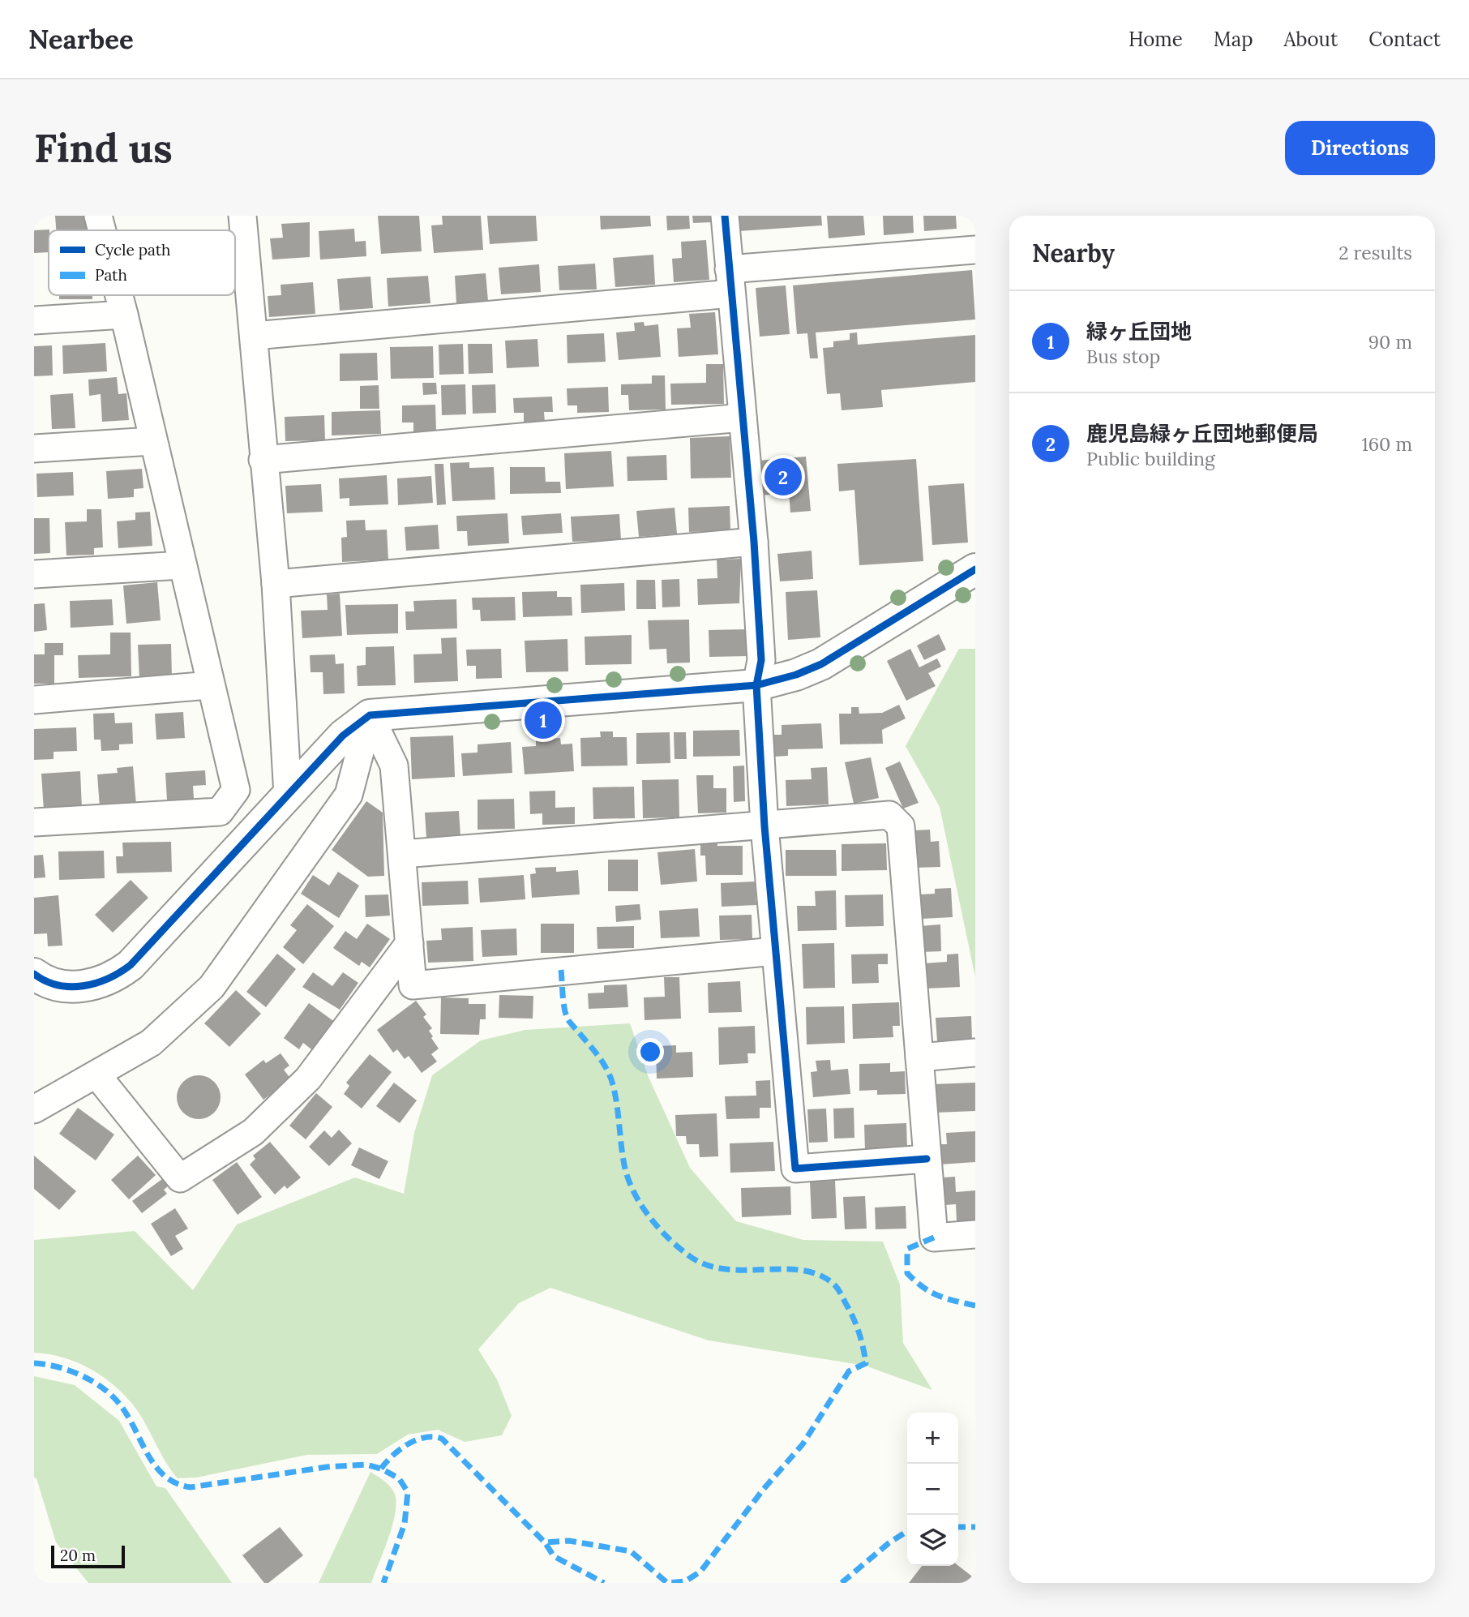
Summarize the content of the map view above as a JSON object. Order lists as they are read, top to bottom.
{
  "legend": ["Cycle path", "Path"],
  "scale_bar": "20 m",
  "page": {
    "header": "Nearbee",
    "nav": [
      "Home",
      "Map",
      "About",
      "Contact"
    ],
    "buttons": "Directions",
    "title": "Find us",
    "heading": ["Nearby", "2 results"],
    "list": [
      {
        "mark": "1",
        "name": "緑ヶ丘団地",
        "note": "Bus stop",
        "value": "90 m"
      },
      {
        "mark": "2",
        "name": "鹿児島緑ヶ丘団地郵便局",
        "note": "Public building",
        "value": "160 m"
      }
    ],
    "pins": ["2", "1"],
    "map_buttons": ["+", "−"],
    "scale": "20 m"
  }
}
